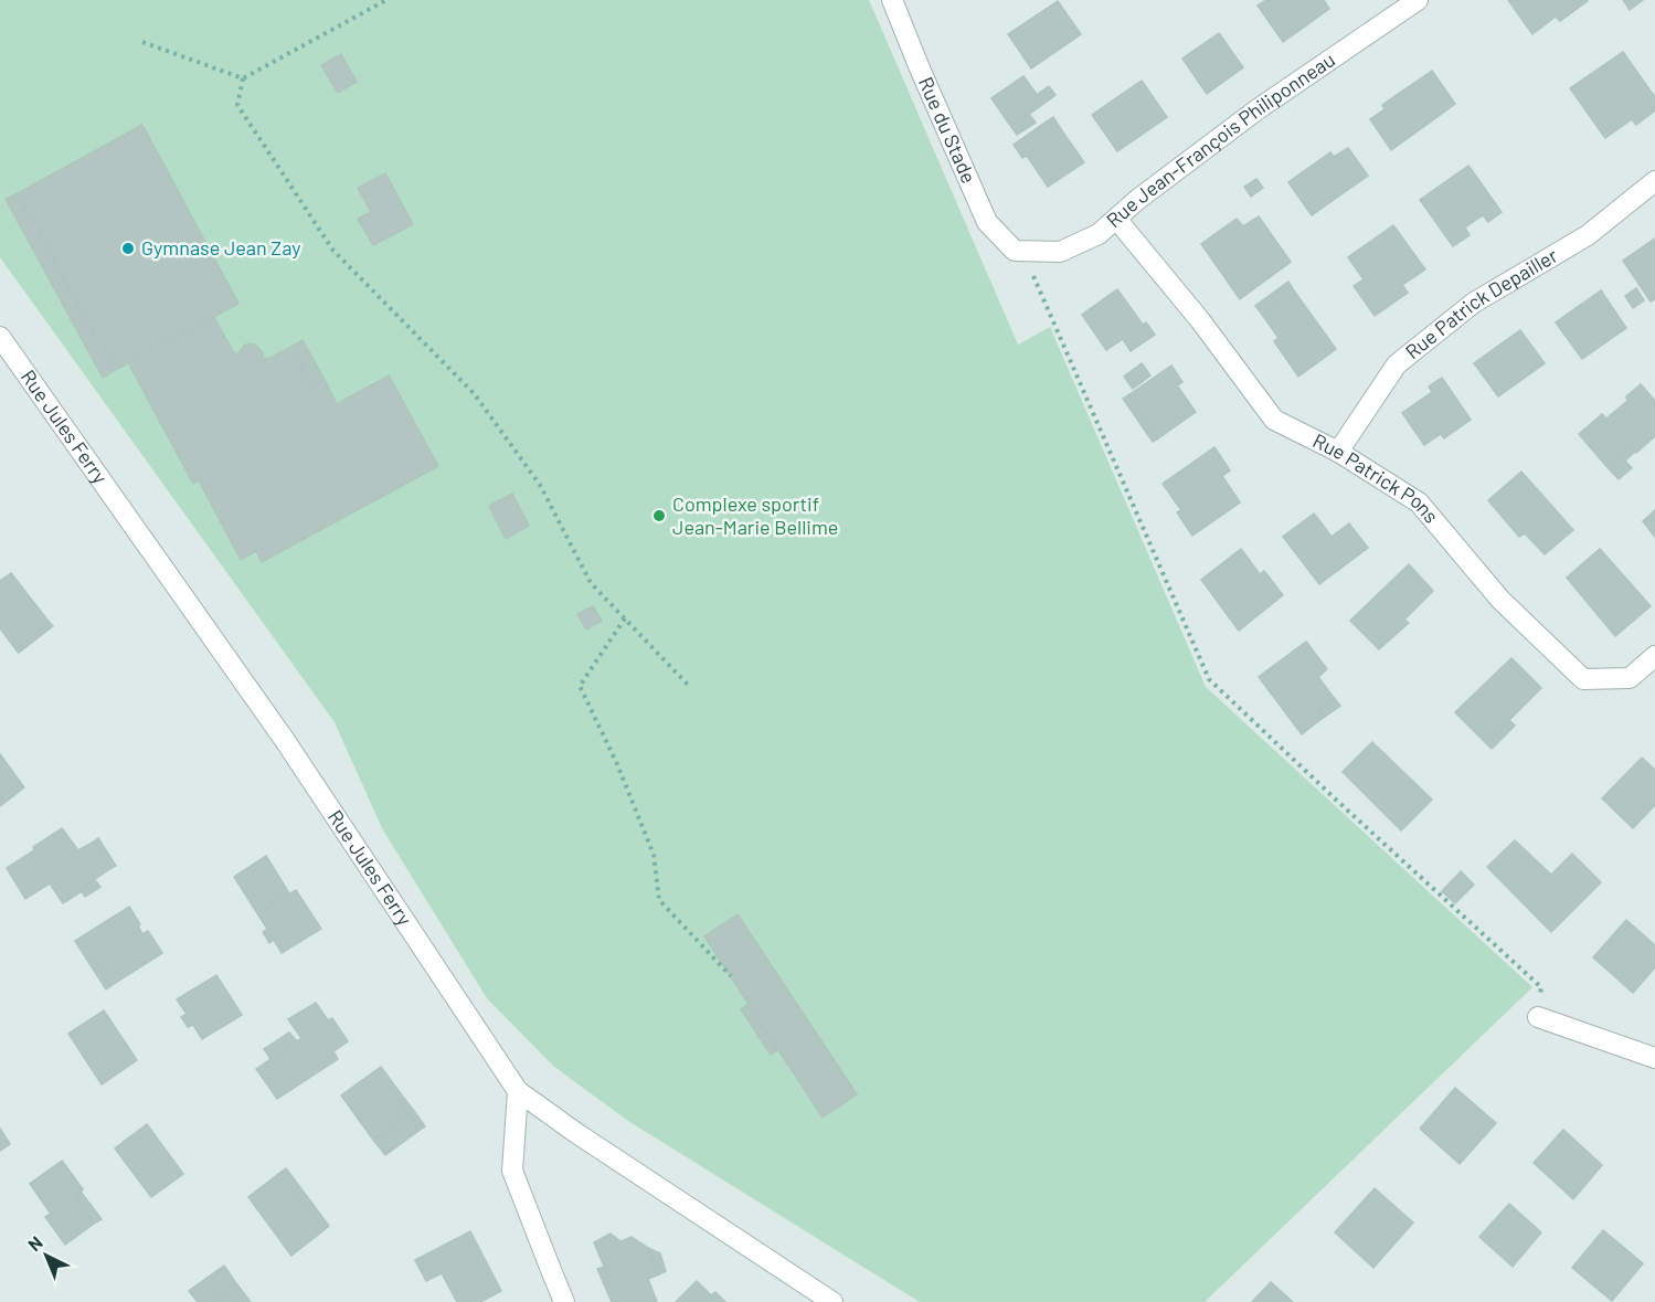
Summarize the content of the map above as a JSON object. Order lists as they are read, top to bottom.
{
  "streets": {
    "street": [
      "Rue du Stade",
      "Rue Jean-François Philiponneau",
      "Rue Patrick Depailler",
      "Rue Jules Ferry",
      "Rue Patrick Pons"
    ]
  },
  "crossings": [
    ["Rue du Stade", "Rue Jean-François Philiponneau"],
    ["Rue Jean-François Philiponneau", "Rue Patrick Pons"],
    ["Rue Patrick Depailler", "Rue Patrick Pons"]
  ],
  "places": ["Gymnase Jean Zay", "Complexe sportif Jean-Marie Bellime"],
  "north": "top left"
}
